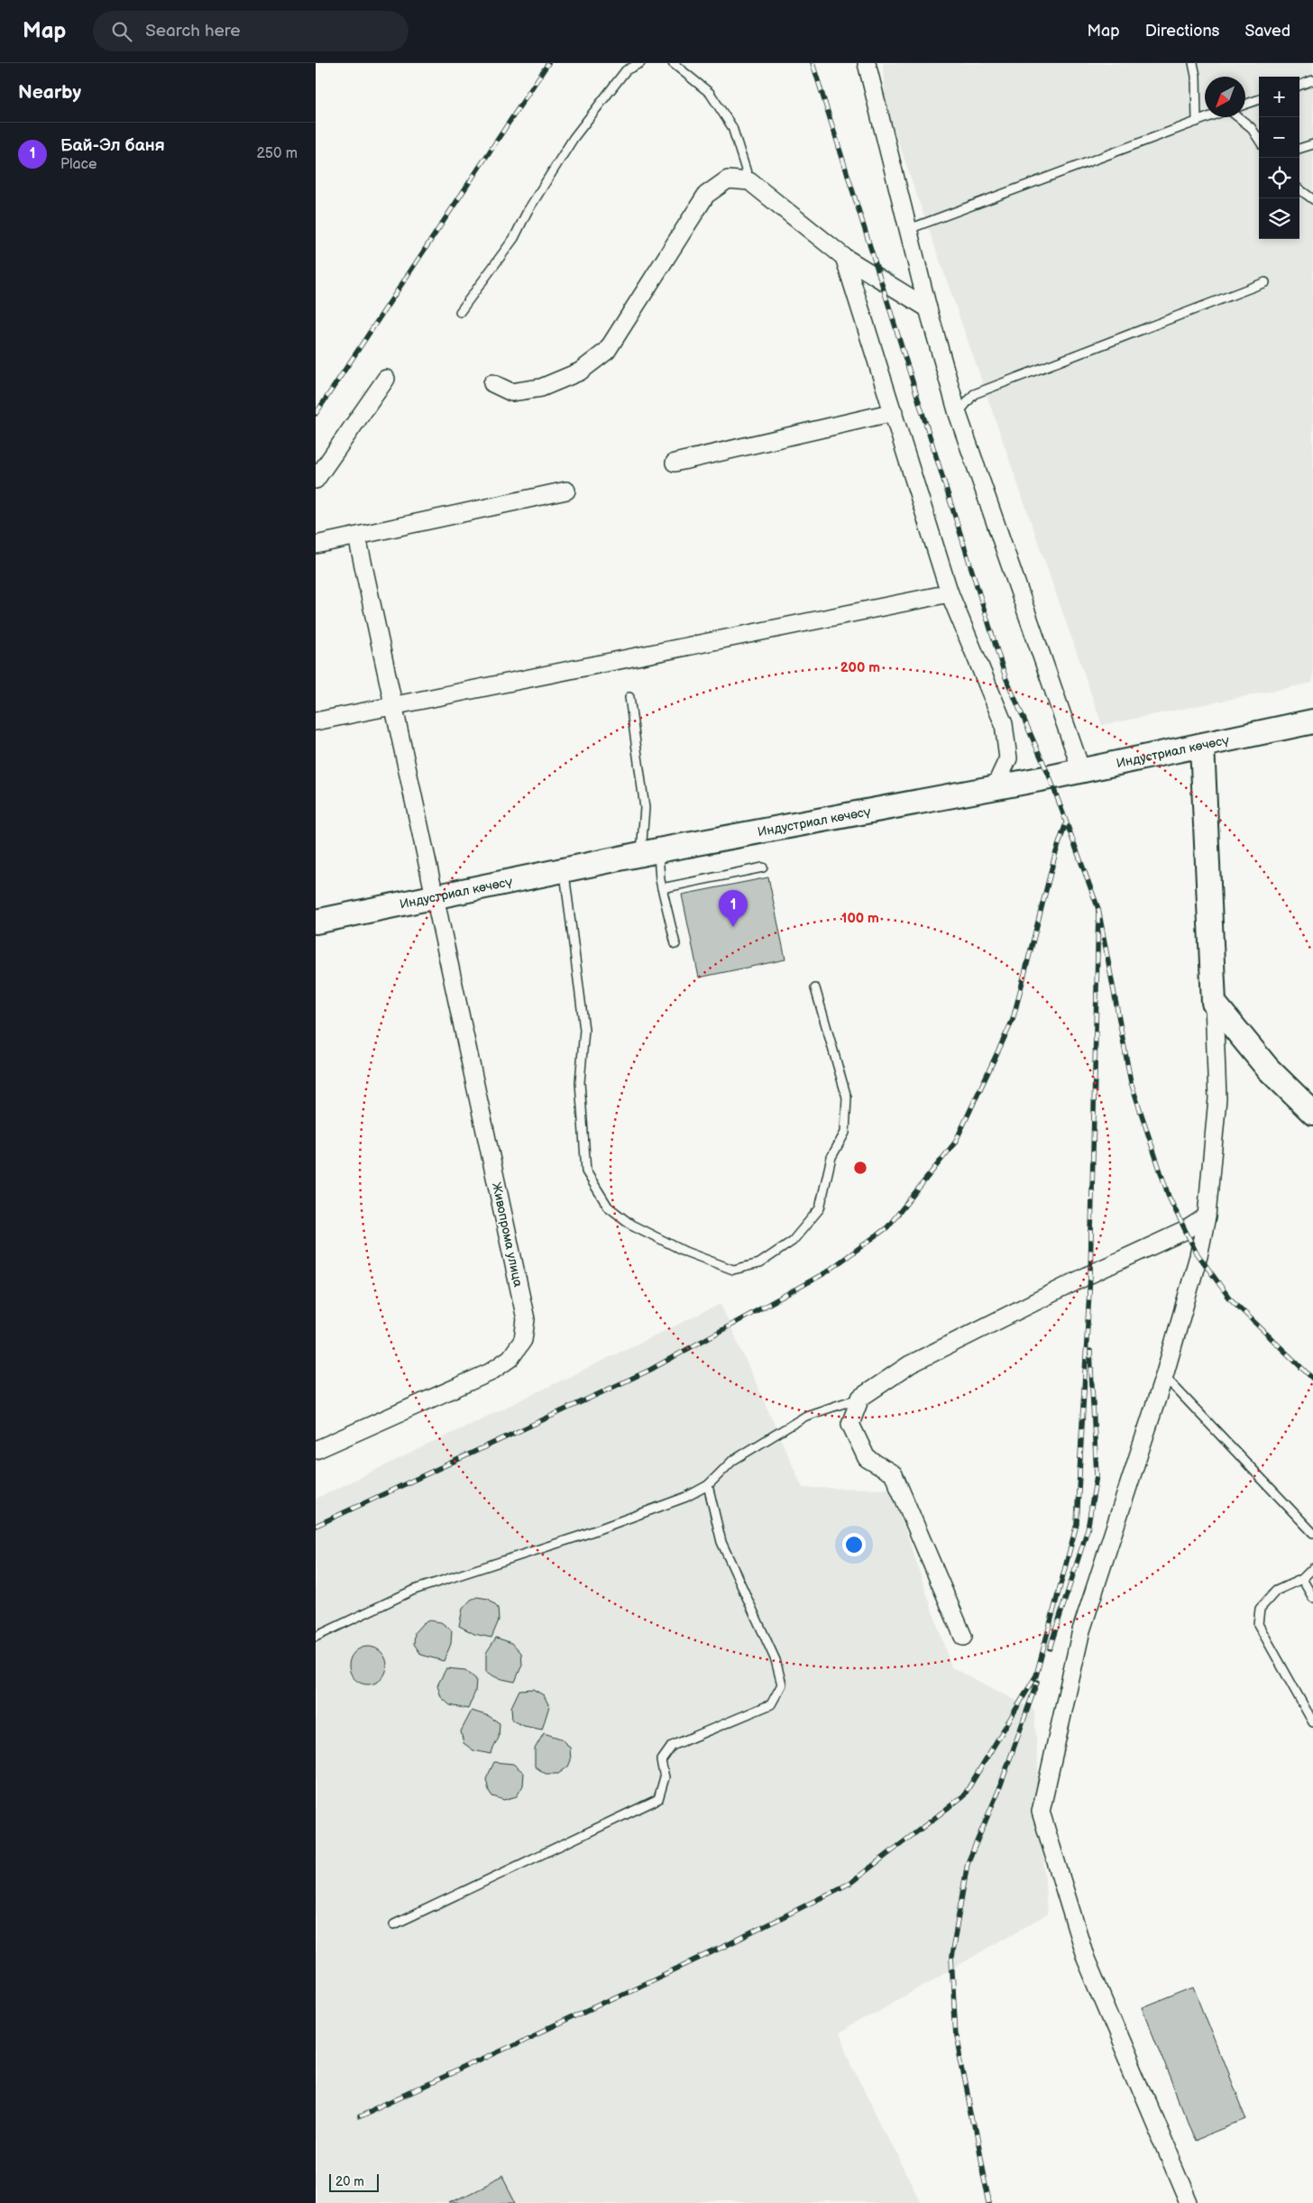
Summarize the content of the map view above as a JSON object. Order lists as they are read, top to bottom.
{
  "streets": {
    "main road": ["Индустриал көчөсү"],
    "street": ["Живопрома улица"]
  },
  "crossings": [
    ["Индустриал көчөсү", "Живопрома улица"]
  ],
  "scale_bar": "20 m",
  "north": "bottom left",
  "page": {
    "header": "Map",
    "search": "Search here",
    "nav": ["Map", "Directions", "Saved"],
    "heading": "Nearby",
    "map_buttons": ["+", "−"],
    "list": [
      {
        "mark": "1",
        "name": "Бай-Эл баня",
        "note": "Place",
        "value": "250 m"
      }
    ],
    "pins": "1",
    "scale": "20 m"
  },
  "rings": ["200 m", "100 m"]
}
